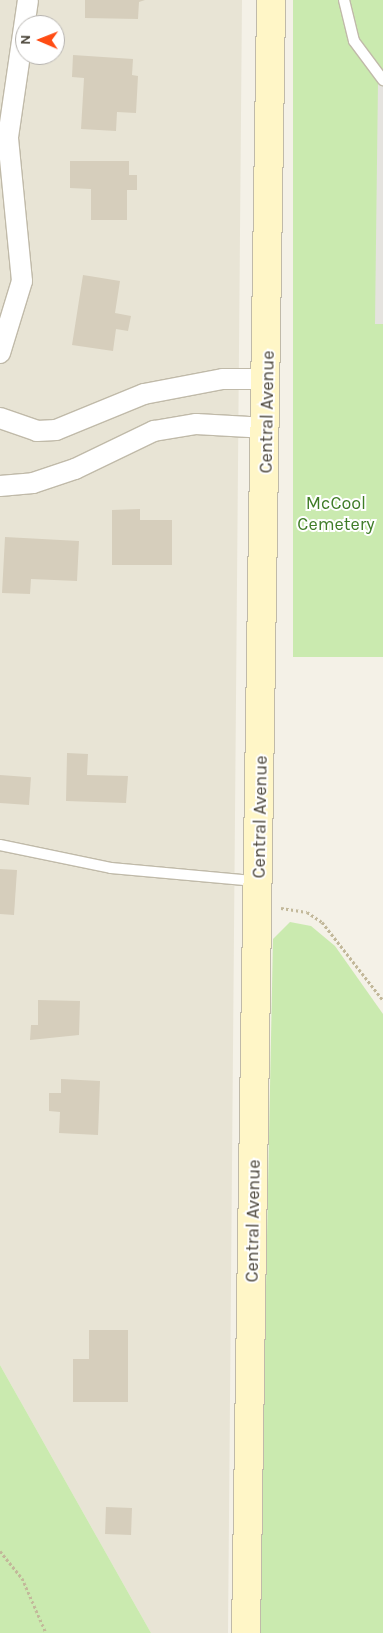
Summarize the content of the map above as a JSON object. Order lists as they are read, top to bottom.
{
  "streets": {
    "street": ["Central Avenue"]
  },
  "parks": ["McCool Cemetery"],
  "north": "left"
}
